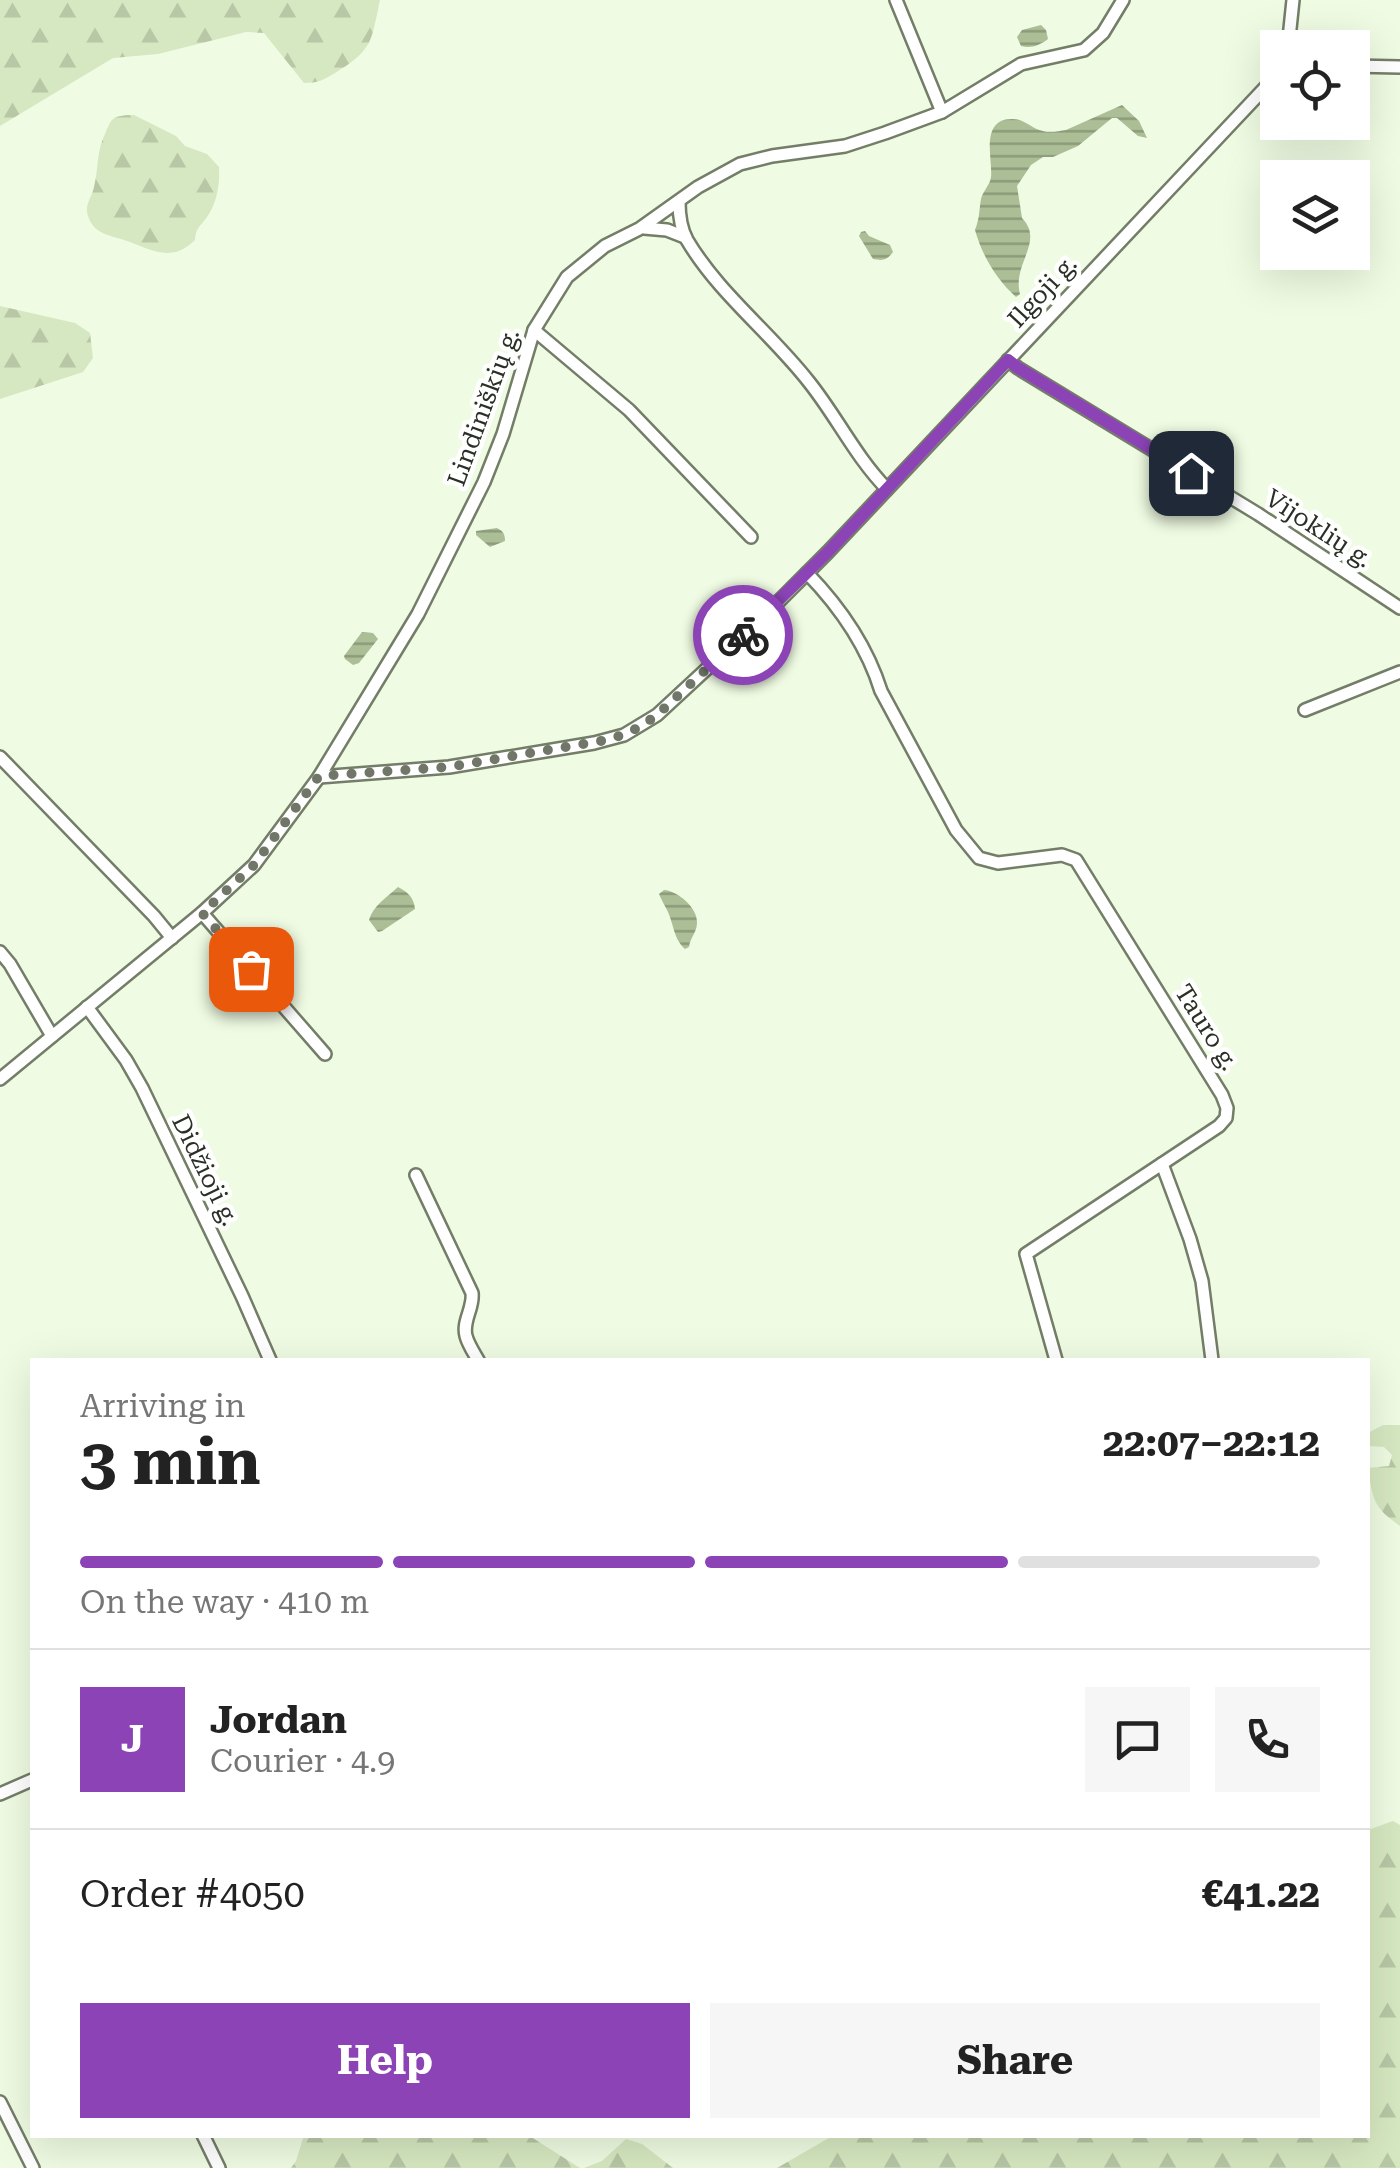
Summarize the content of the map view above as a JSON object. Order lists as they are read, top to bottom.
{
  "streets": {
    "street": [
      "Ilgoji g.",
      "Lindiniškių g.",
      "Vijoklių g.",
      "Tauro g.",
      "Didžioji g."
    ]
  },
  "crossings": [
    ["Ilgoji g.", "Lindiniškių g."],
    ["Ilgoji g.", "Vijoklių g."],
    ["Ilgoji g.", "Tauro g."],
    ["Lindiniškių g.", "Didžioji g."]
  ],
  "page": {
    "heading": ["3 min", "Arriving in", "22:07–22:12"],
    "panel": [
      "Jordan",
      "Courier · 4.9",
      "Order #4050",
      "€41.22"
    ],
    "bar": "On the way · 410 m",
    "round": "J",
    "buttons": ["Help", "Share"]
  }
}
